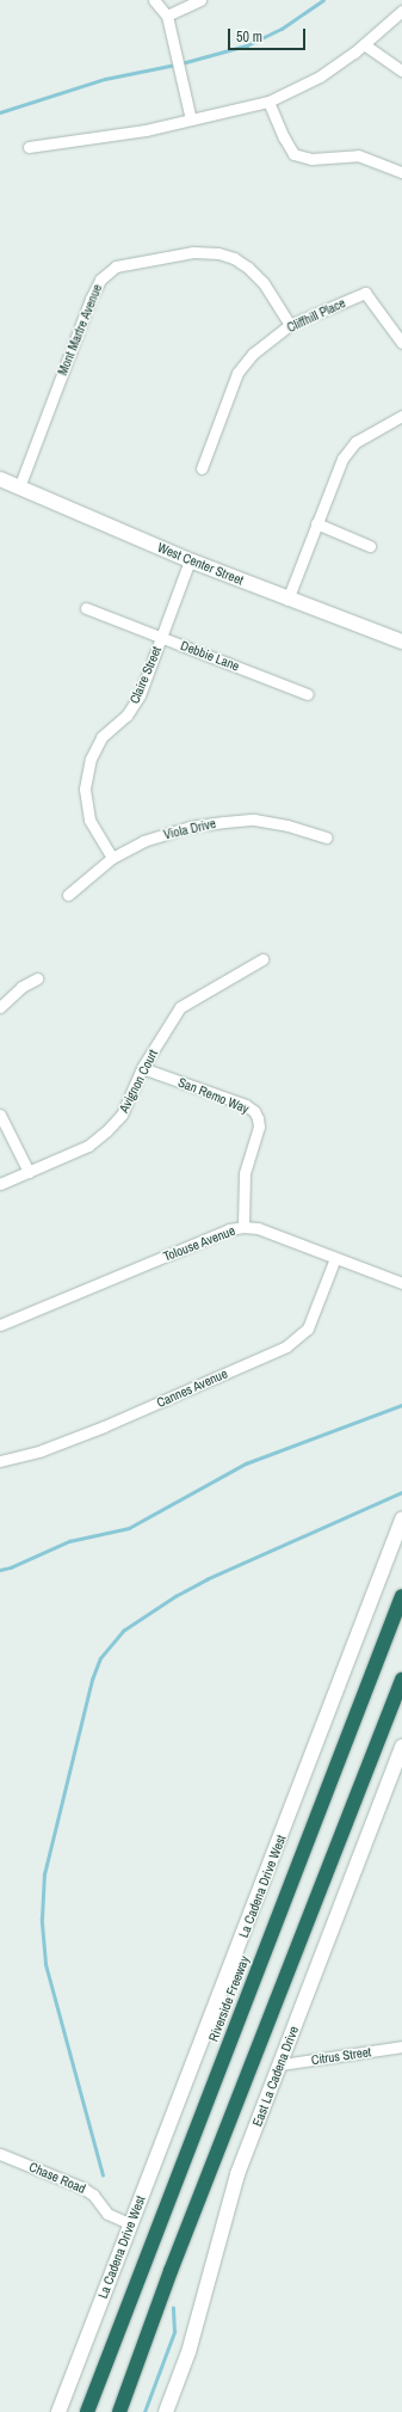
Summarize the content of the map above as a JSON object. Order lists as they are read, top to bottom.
{
  "streets": {
    "highway": ["Riverside Freeway"],
    "main road": ["West Center Street", "La Cadena Drive West", "East La Cadena Drive"],
    "street": [
      "Cliffhill Place",
      "Mont Martre Avenue",
      "Debbie Lane",
      "Claire Street",
      "Viola Drive",
      "Avignon Court",
      "San Remo Way",
      "Tolouse Avenue",
      "Cannes Avenue",
      "Citrus Street",
      "Chase Road"
    ]
  },
  "crossings": [
    ["Cliffhill Place", "Mont Martre Avenue"],
    ["Mont Martre Avenue", "West Center Street"],
    ["West Center Street", "Claire Street"],
    ["Debbie Lane", "Claire Street"],
    ["Claire Street", "Viola Drive"],
    ["Avignon Court", "San Remo Way"],
    ["San Remo Way", "Tolouse Avenue"],
    ["Tolouse Avenue", "Cannes Avenue"],
    ["La Cadena Drive West", "Chase Road"],
    ["Citrus Street", "East La Cadena Drive"]
  ],
  "scale_bar": "50 m"
}
